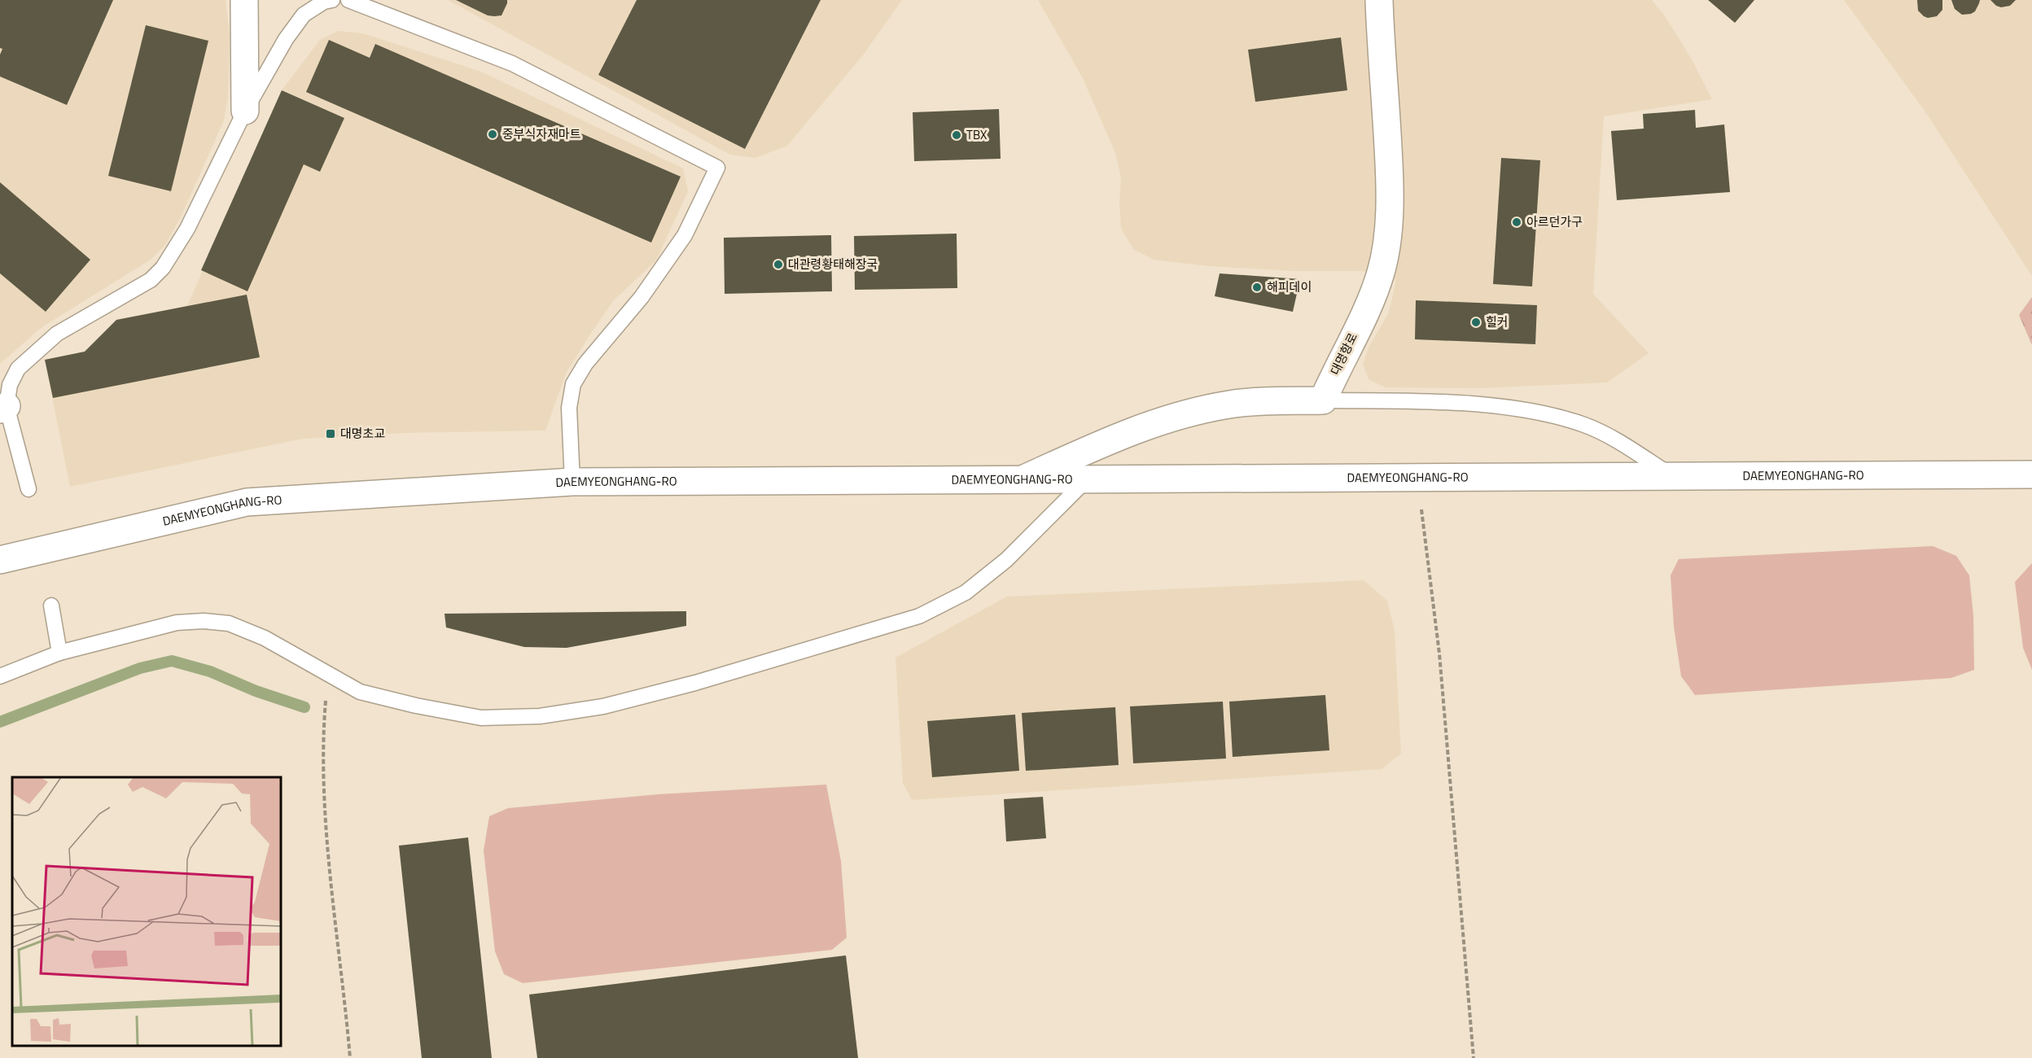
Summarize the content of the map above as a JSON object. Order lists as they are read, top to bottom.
{
  "streets": {
    "main road": ["대명항로", "DAEMYEONGHANG-RO"]
  },
  "places": {
    "other": [
      "중부식자재마트",
      "TBX",
      "아르던가구",
      "대관령황태해장국",
      "해피데이",
      "힐커"
    ],
    "transit": ["대명초교"]
  }
}
